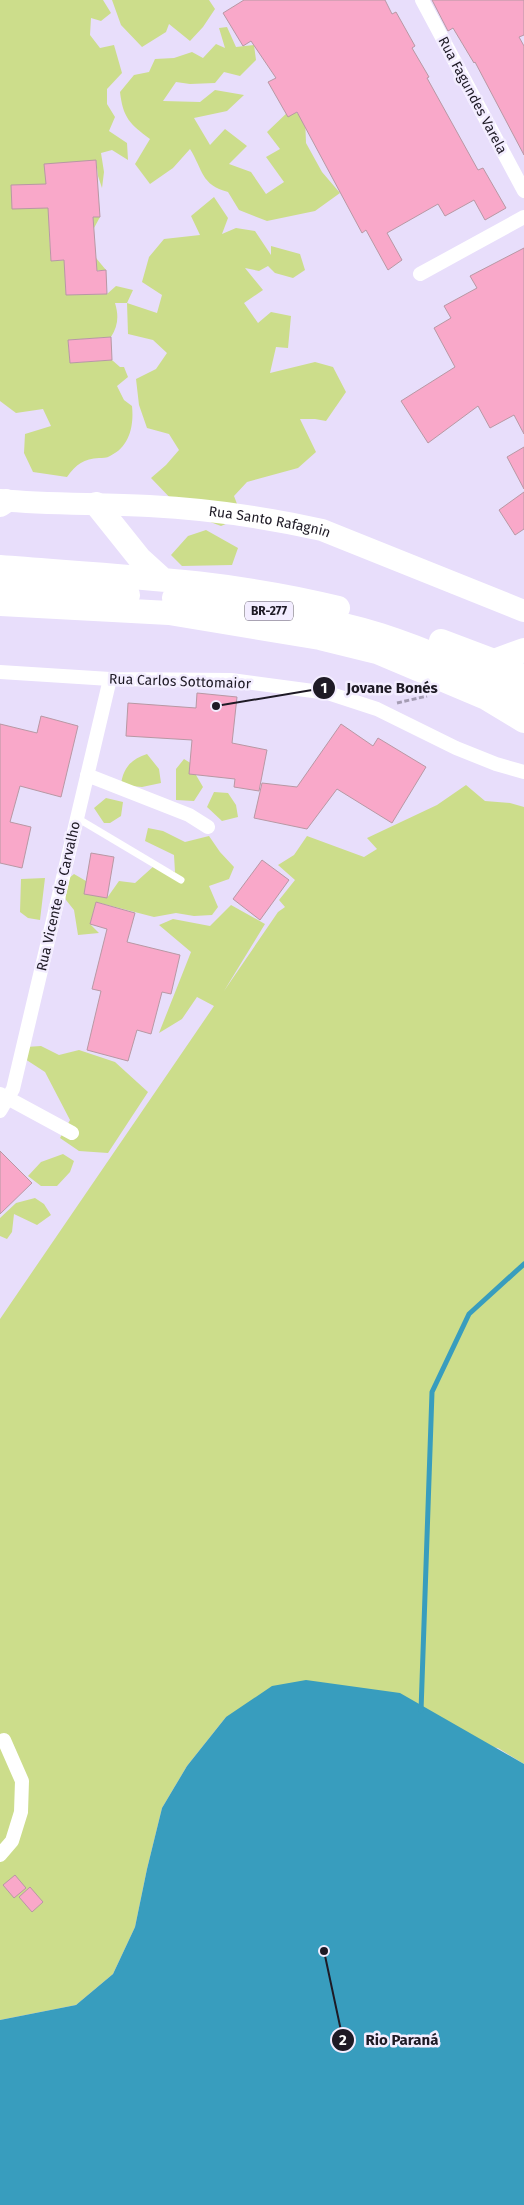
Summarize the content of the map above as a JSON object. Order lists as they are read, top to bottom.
{
  "streets": {
    "highway": ["BR-277"],
    "main road": ["Rua Santo Rafagnin"],
    "street": ["Rua Fagundes Varela", "Rua Carlos Sottomaior", "Rua Vicente de Carvalho"]
  },
  "crossings": [
    ["Rua Carlos Sottomaior", "Rua Vicente de Carvalho"]
  ],
  "places": ["Jovane Bonés", "Rio Paraná"]
}
